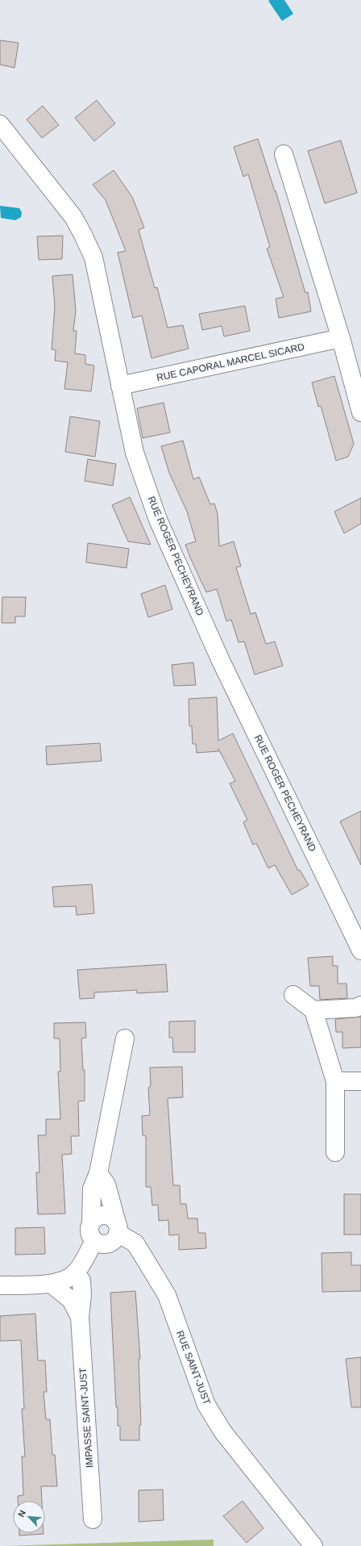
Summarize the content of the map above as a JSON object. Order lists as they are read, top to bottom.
{
  "streets": {
    "street": [
      "RUE CAPORAL MARCEL SICARD",
      "RUE ROGER PECHEYRAND",
      "RUE SAINT-JUST",
      "IMPASSE SAINT-JUST"
    ]
  },
  "crossings": [
    ["RUE CAPORAL MARCEL SICARD", "RUE ROGER PECHEYRAND"]
  ],
  "north": "top left"
}
